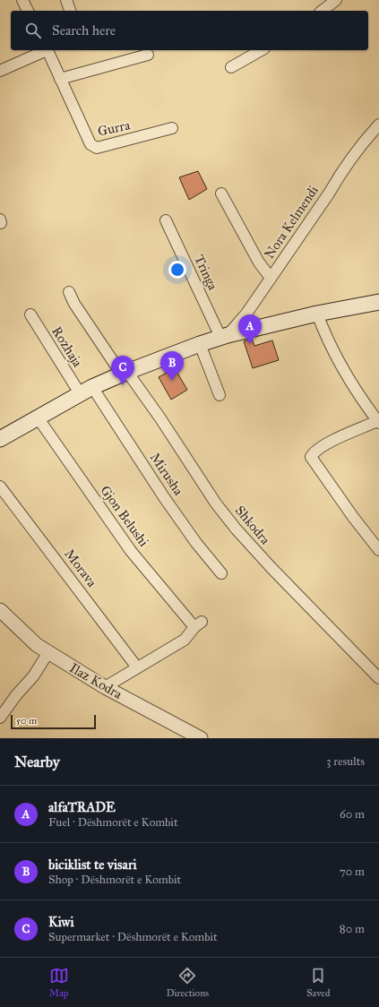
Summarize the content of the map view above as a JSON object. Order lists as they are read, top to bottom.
{
  "streets": {
    "street": [
      "Gurra",
      "Nora Kelmendi",
      "Tringa",
      "Rozhaja",
      "Mirusha",
      "Gjon Belushi",
      "Shkodra",
      "Morava",
      "Ilaz Kodra"
    ]
  },
  "crossings": [
    ["Nora Kelmendi", "Tringa"],
    ["Rozhaja", "Mirusha"],
    ["Gjon Belushi", "Morava"]
  ],
  "scale_bar": "50 m",
  "page": {
    "search": "Search here",
    "pins": ["A", "B", "C"],
    "scale": "50 m",
    "heading": ["Nearby", "3 results"],
    "list": [
      {
        "mark": "A",
        "name": "alfaTRADE",
        "note": "Fuel · Dëshmorët e Kombit",
        "value": "60 m"
      },
      {
        "mark": "B",
        "name": "biciklist te visari",
        "note": "Shop · Dëshmorët e Kombit",
        "value": "70 m"
      },
      {
        "mark": "C",
        "name": "Kiwi",
        "note": "Supermarket · Dëshmorët e Kombit",
        "value": "80 m"
      }
    ],
    "nav": ["Map", "Directions", "Saved"]
  }
}
